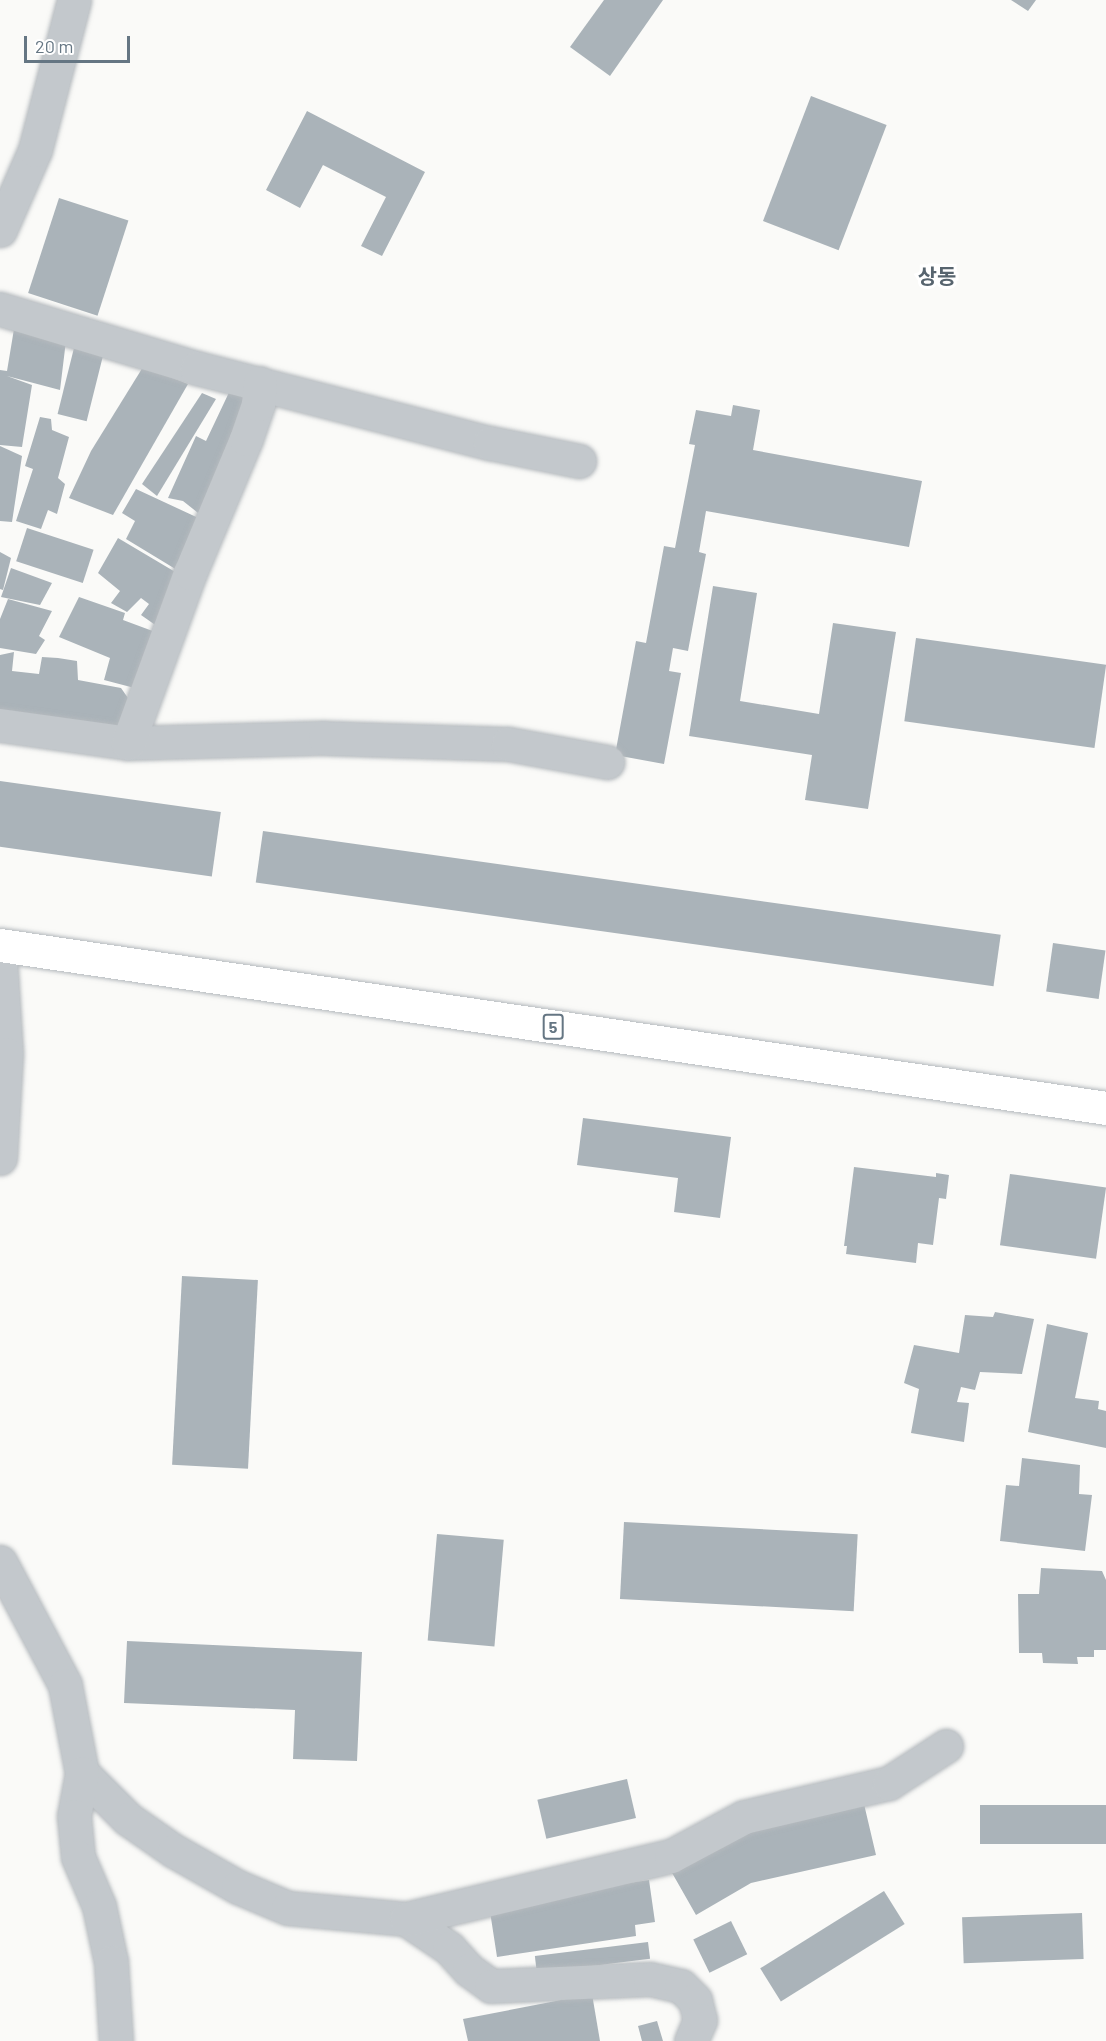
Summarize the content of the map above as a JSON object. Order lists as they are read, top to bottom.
{
  "streets": {
    "highway": ["5"]
  },
  "districts": ["상동"],
  "scale_bar": "20 m"
}
